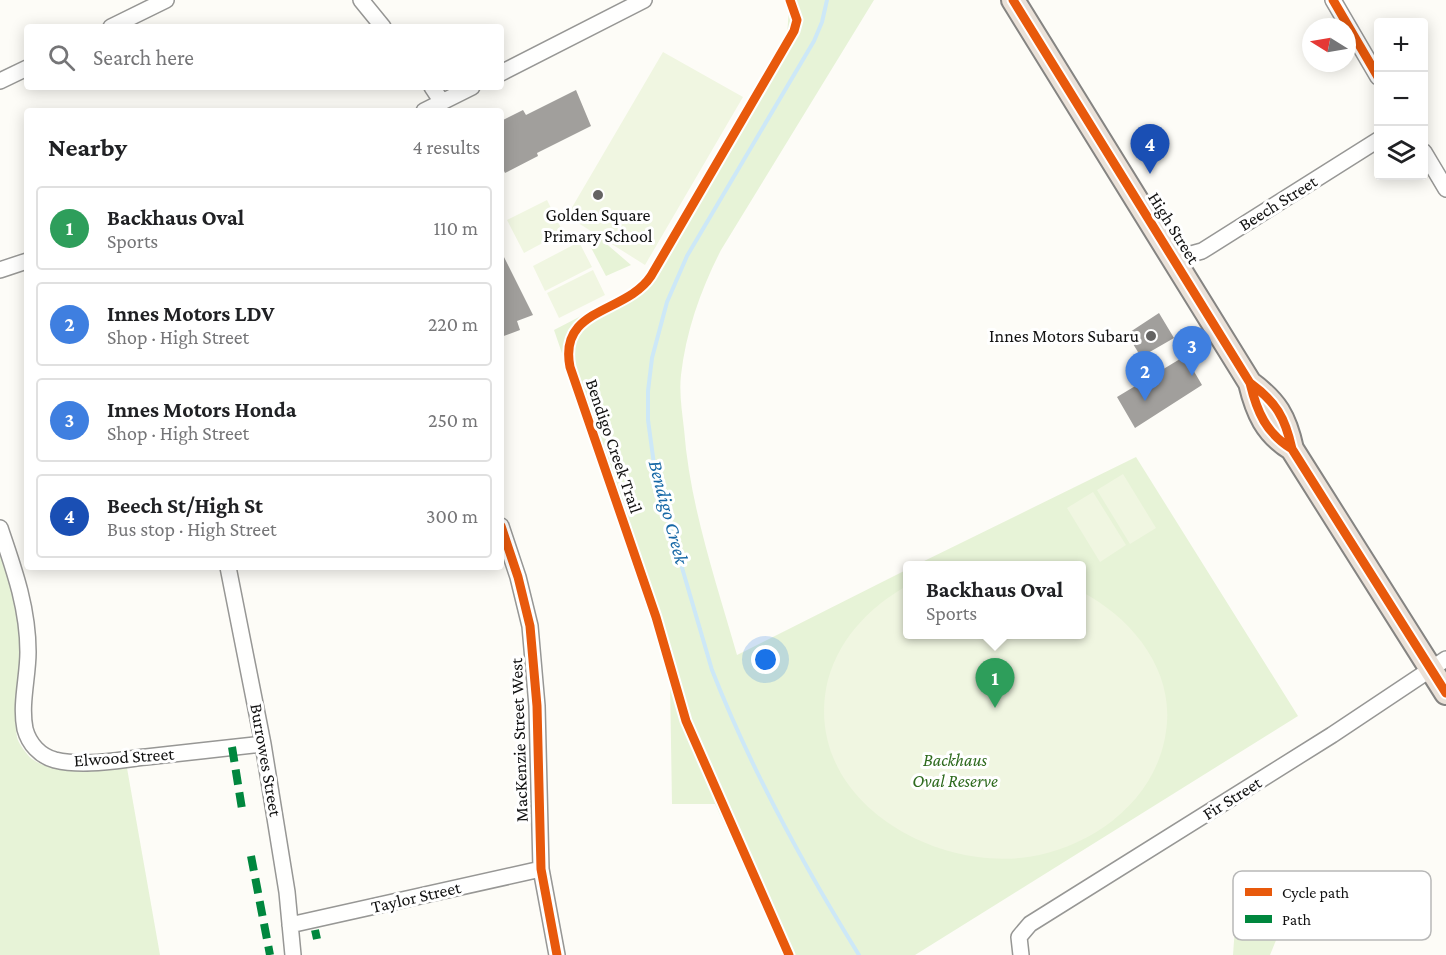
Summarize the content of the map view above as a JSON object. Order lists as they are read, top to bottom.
{
  "streets": {
    "highway": ["High Street"],
    "street": [
      "Beech Street",
      "MacKenzie Street West",
      "Elwood Street",
      "Burrowes Street",
      "Fir Street",
      "Taylor Street"
    ],
    "cycle path": ["Bendigo Creek Trail"]
  },
  "crossings": [
    ["Beech Street", "High Street"],
    ["High Street", "Fir Street"],
    ["MacKenzie Street West", "Taylor Street"],
    ["Elwood Street", "Burrowes Street"],
    ["Burrowes Street", "Taylor Street"]
  ],
  "water": ["Bendigo Creek"],
  "parks": ["Backhaus Oval Reserve"],
  "places": ["Golden Square Primary School", "Innes Motors Subaru"],
  "legend": ["Cycle path", "Path"],
  "north": "left",
  "page": {
    "map_buttons": ["+", "−"],
    "search": "Search here",
    "heading": ["Nearby", "4 results"],
    "pins": [
      "4",
      "3",
      "2",
      "1"
    ],
    "list": [
      {
        "mark": "1",
        "name": "Backhaus Oval",
        "note": "Sports",
        "value": "110 m"
      },
      {
        "mark": "2",
        "name": "Innes Motors LDV",
        "note": "Shop · High Street",
        "value": "220 m"
      },
      {
        "mark": "3",
        "name": "Innes Motors Honda",
        "note": "Shop · High Street",
        "value": "250 m"
      },
      {
        "mark": "4",
        "name": "Beech St/High St",
        "note": "Bus stop · High Street",
        "value": "300 m"
      }
    ],
    "popup": ["Backhaus Oval", "Sports"]
  }
}
